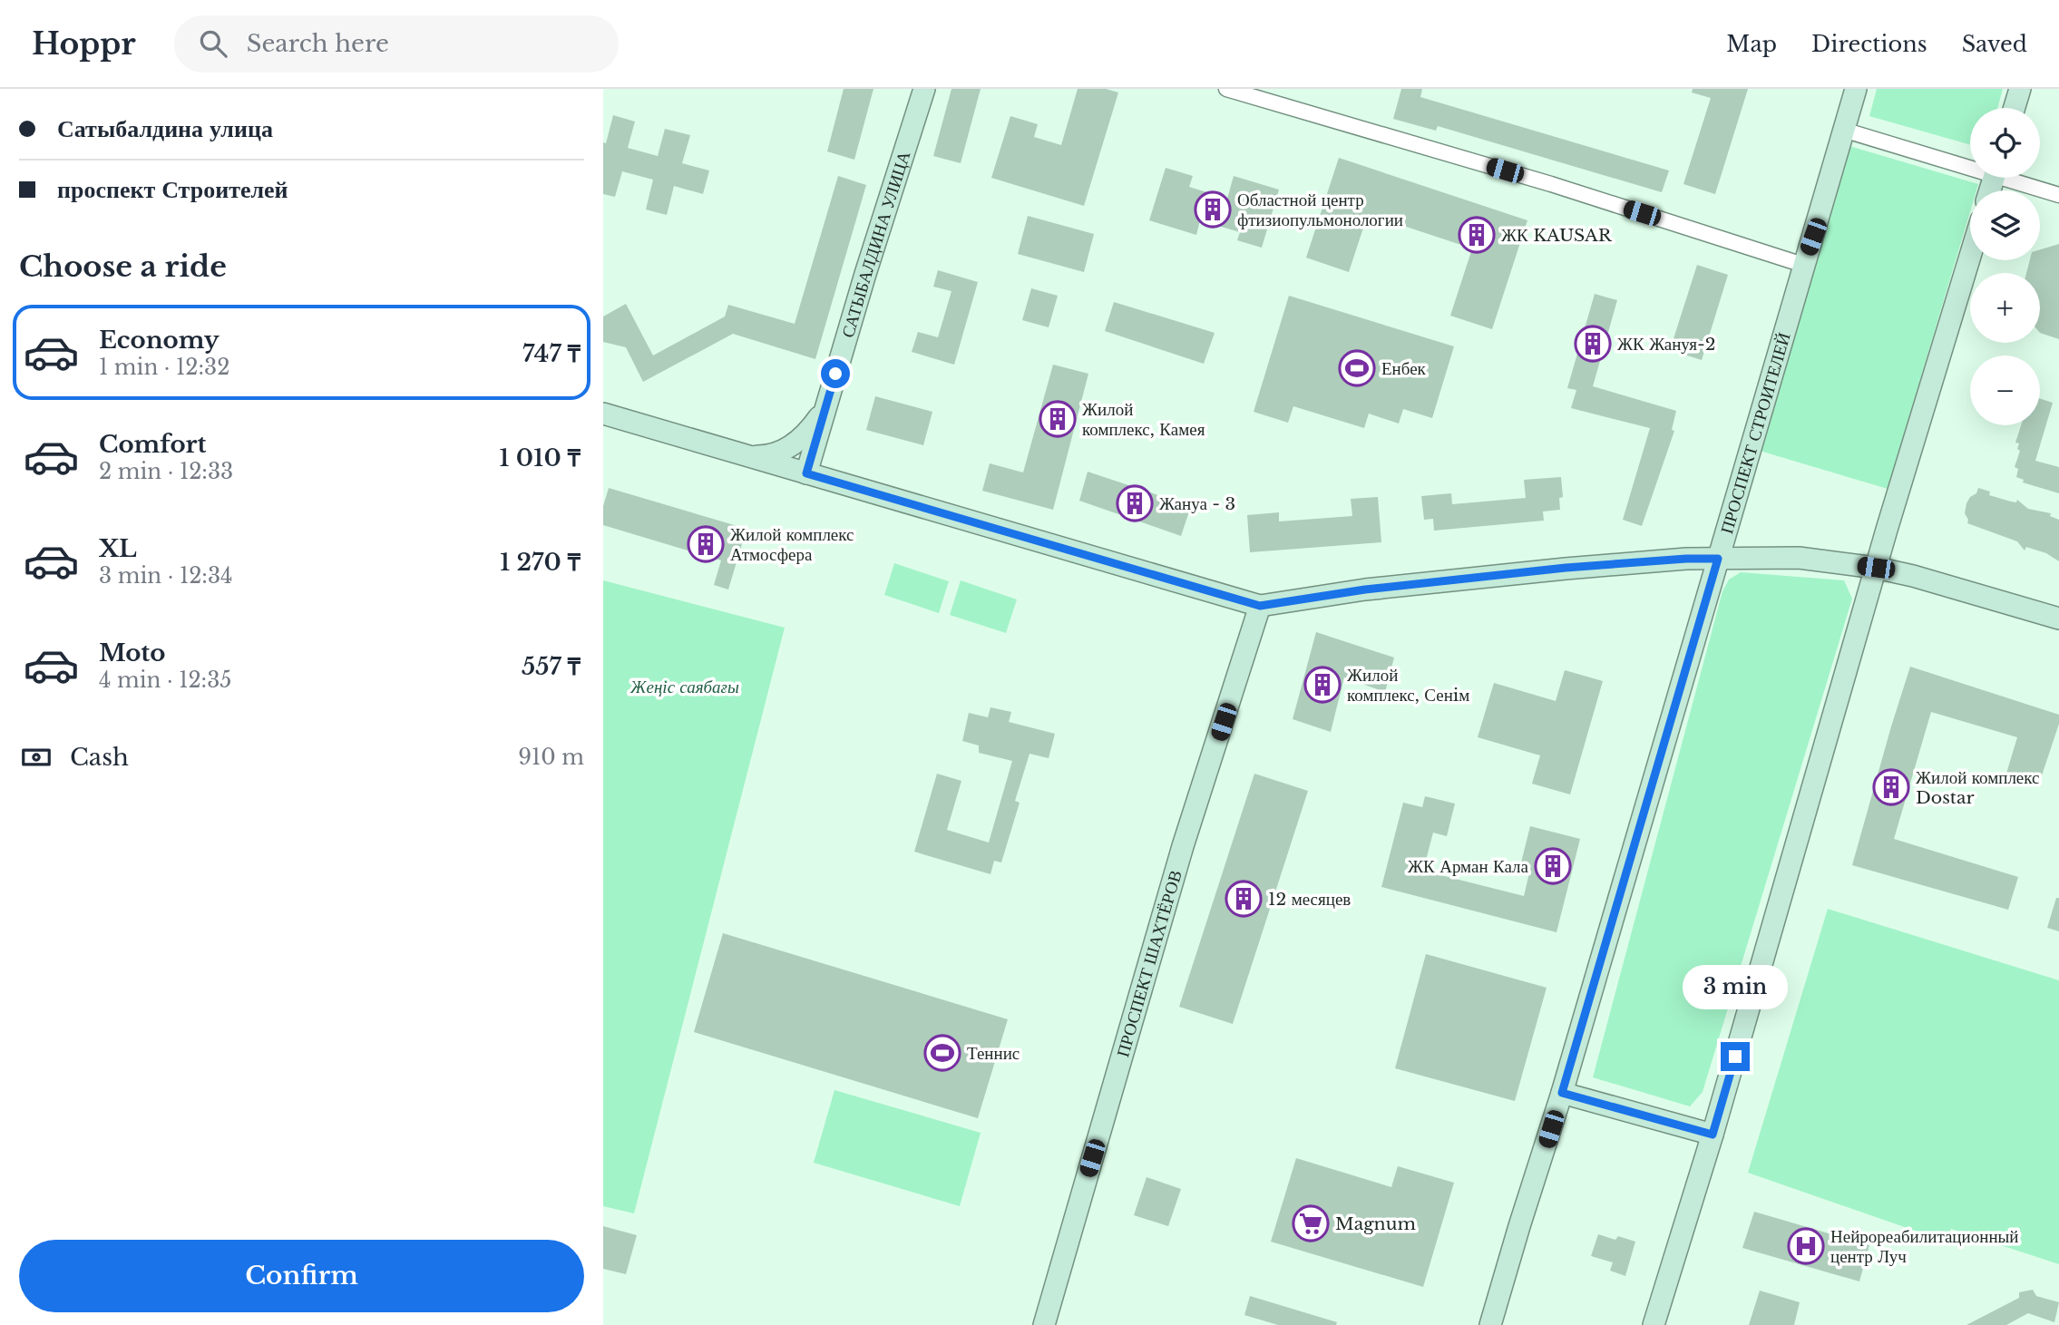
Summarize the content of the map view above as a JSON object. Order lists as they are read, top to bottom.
{
  "streets": {
    "main road": ["САТЫБАЛДИНА УЛИЦА", "ПРОСПЕКТ СТРОИТЕЛЕЙ", "ПРОСПЕКТ ШАХТЁРОВ"]
  },
  "parks": ["Жеңіс саябағы"],
  "places": {
    "building": [
      "Областной центр фтизиопульмонологии",
      "ЖК KAUSAR",
      "ЖК Жануя-2",
      "Жилой комплекс, Камея",
      "Жануа - 3",
      "Жилой комплекс Атмосфера",
      "Жилой комплекс, Сенiм",
      "Жилой комплекс Dostar",
      "ЖК Арман Кала",
      "12 месяцев"
    ],
    "sports": ["Енбек", "Теннис"],
    "supermarket": ["Magnum"],
    "hospital": ["Нейрореабилитационный центр Луч"]
  },
  "page": {
    "header": "Hoppr",
    "search": "Search here",
    "nav": ["Map", "Directions", "Saved"],
    "banner": ["Сатыбалдина улица", "проспект Строителей"],
    "map_buttons": ["+", "−"],
    "heading": "Choose a ride",
    "list": [
      {
        "name": "Economy",
        "note": "1 min · 12:32",
        "value": "747 ₸"
      },
      {
        "name": "Comfort",
        "note": "2 min · 12:33",
        "value": "1 010 ₸"
      },
      {
        "name": "XL",
        "note": "3 min · 12:34",
        "value": "1 270 ₸"
      },
      {
        "name": "Moto",
        "note": "4 min · 12:35",
        "value": "557 ₸"
      }
    ],
    "pay": ["Cash", "910 m"],
    "bubble": "3 min",
    "buttons": "Confirm"
  }
}
